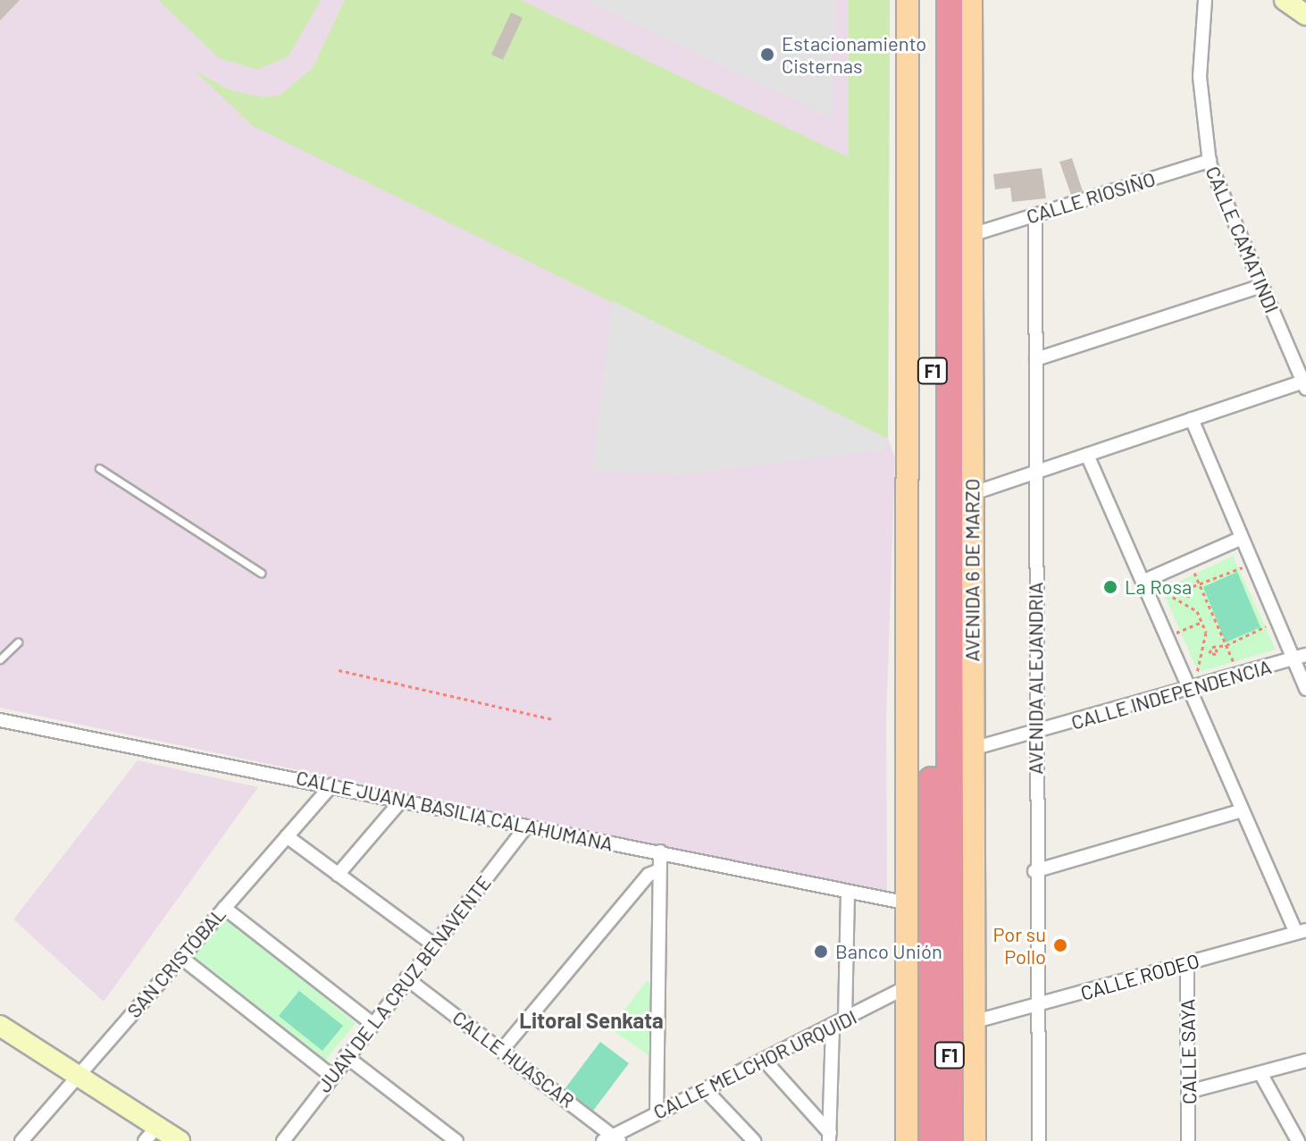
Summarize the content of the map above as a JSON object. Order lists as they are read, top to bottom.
{
  "streets": {
    "highway": ["F1", "AVENIDA 6 DE MARZO"],
    "street": [
      "CALLE RIOSIÑO",
      "CALLE CAMATINDI",
      "AVENIDA ALEJANDRIA",
      "CALLE INDEPENDENCIA",
      "CALLE JUANA BASILIA CALAHUMANA",
      "SAN CRISTÓBAL",
      "CALLE RODEO",
      "JUAN DE LA CRUZ BENAVENTE",
      "CALLE SAYA",
      "CALLE HUASCAR",
      "CALLE MELCHOR URQUIDI"
    ]
  },
  "crossings": [
    ["CALLE RIOSIÑO", "CALLE CAMATINDI"],
    ["CALLE RIOSIÑO", "AVENIDA 6 DE MARZO"],
    ["CALLE RIOSIÑO", "AVENIDA ALEJANDRIA"],
    ["AVENIDA 6 DE MARZO", "CALLE INDEPENDENCIA"],
    ["AVENIDA 6 DE MARZO", "CALLE RODEO"],
    ["AVENIDA ALEJANDRIA", "CALLE INDEPENDENCIA"],
    ["AVENIDA ALEJANDRIA", "CALLE RODEO"],
    ["CALLE JUANA BASILIA CALAHUMANA", "SAN CRISTÓBAL"],
    ["CALLE JUANA BASILIA CALAHUMANA", "JUAN DE LA CRUZ BENAVENTE"],
    ["CALLE RODEO", "CALLE SAYA"],
    ["JUAN DE LA CRUZ BENAVENTE", "CALLE HUASCAR"],
    ["CALLE HUASCAR", "CALLE MELCHOR URQUIDI"]
  ],
  "districts": ["Litoral Senkata"],
  "places": [
    "Estacionamiento Cisternas",
    "La Rosa",
    "Por su Pollo",
    "Banco Unión"
  ]
}
